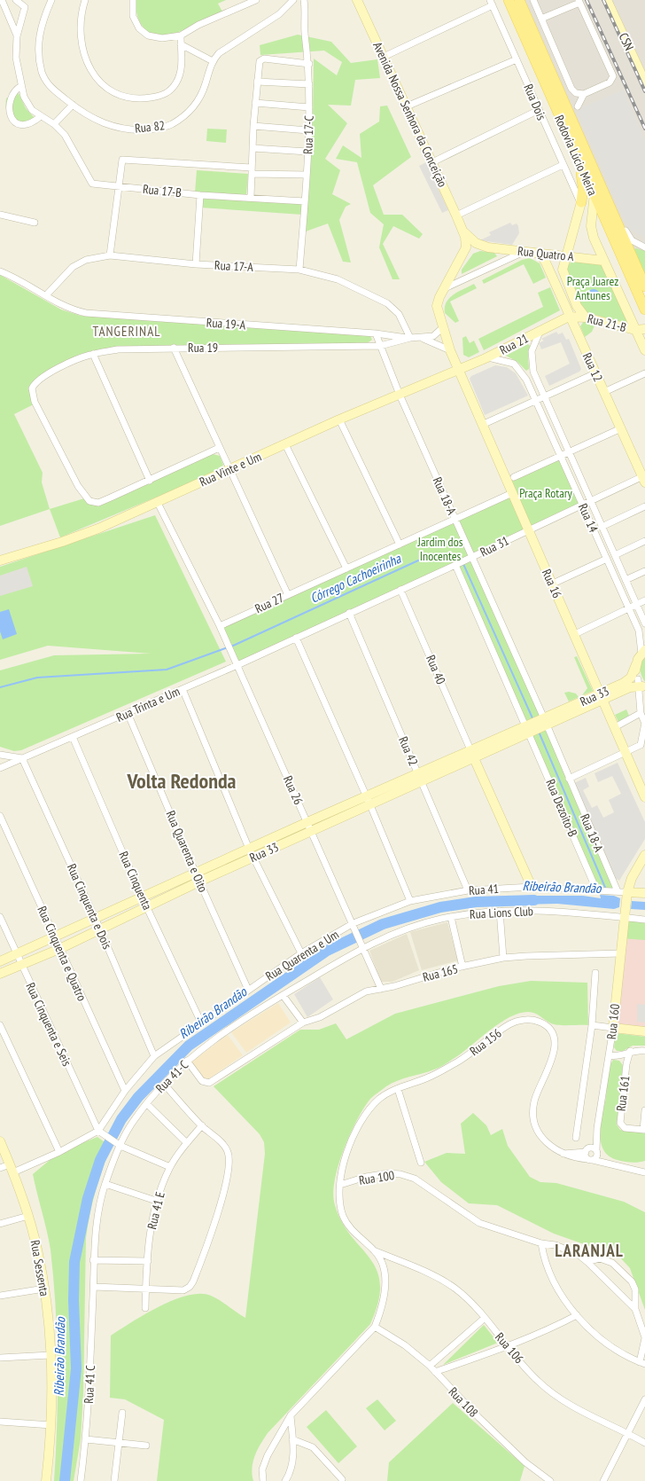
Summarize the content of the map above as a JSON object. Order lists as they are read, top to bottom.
{
  "streets": {
    "main road": ["Rodovia Lúcio Meira"],
    "street": [
      "CSN",
      "Rua Dois",
      "Avenida Nossa Senhora da Conceição",
      "Rua 82",
      "Rua 17-C",
      "Rua 17-B",
      "Rua Quatro A",
      "Rua 17-A",
      "Rua 21-B",
      "Rua 19-A",
      "Rua 21",
      "Rua 19",
      "Rua 12",
      "Rua Vinte e Um",
      "Rua 18-A",
      "Rua 14",
      "Rua 31",
      "Rua 16",
      "Rua 27",
      "Rua 40",
      "Rua 33",
      "Rua Trinta e Um",
      "Rua 42",
      "Rua 26",
      "Rua Dezoito-B",
      "Rua Quarenta e Oito",
      "Rua Cinquenta",
      "Rua 41",
      "Rua Cinquenta e Dois",
      "Rua Lions Club",
      "Rua Cinquenta e Quatro",
      "Rua Quarenta e Um",
      "Rua 165",
      "Rua 160",
      "Rua Cinquenta e Seis",
      "Rua 156",
      "Rua 41-C",
      "Rua 161",
      "Rua 100",
      "Rua 41 E",
      "Rua Sessenta",
      "Rua 106",
      "Rua 41 C",
      "Rua 108"
    ]
  },
  "crossings": [
    ["Avenida Nossa Senhora da Conceição", "Rua Quatro A"],
    ["Rua 17-C", "Rua 17-B"],
    ["Rua 17-C", "Rua 17-A"],
    ["Rua Quatro A", "Rua 12"],
    ["Rua Quatro A", "Rua 16"],
    ["Rua 17-A", "Rua 19-A"],
    ["Rua 17-A", "Rua 19"],
    ["Rua 21-B", "Rua 21"],
    ["Rua 21-B", "Rua 12"],
    ["Rua 19-A", "Rua 19"],
    ["Rua 19-A", "Rua 18-A"],
    ["Rua 21", "Rua 12"],
    ["Rua 21", "Rua Vinte e Um"],
    ["Rua 21", "Rua 14"],
    ["Rua 21", "Rua 16"],
    ["Rua 19", "Rua 18-A"],
    ["Rua 12", "Rua 31"],
    ["Rua Vinte e Um", "Rua 18-A"],
    ["Rua Vinte e Um", "Rua 16"],
    ["Rua 18-A", "Rua 31"],
    ["Rua 18-A", "Rua 27"],
    ["Rua 18-A", "Rua 33"],
    ["Rua 18-A", "Rua 41"],
    ["Rua 14", "Rua 31"],
    ["Rua 14", "Rua 33"],
    ["Rua 31", "Rua 16"],
    ["Rua 31", "Rua 40"],
    ["Rua 31", "Rua Trinta e Um"],
    ["Rua 31", "Rua 42"],
    ["Rua 31", "Rua Dezoito-B"],
    ["Rua 16", "Rua 27"],
    ["Rua 16", "Rua 33"],
    ["Rua 27", "Rua 26"],
    ["Rua 40", "Rua 33"],
    ["Rua 40", "Rua 41"],
    ["Rua 33", "Rua 42"],
    ["Rua 33", "Rua 26"],
    ["Rua 33", "Rua Dezoito-B"],
    ["Rua 33", "Rua Quarenta e Oito"],
    ["Rua 33", "Rua Cinquenta"],
    ["Rua 33", "Rua Cinquenta e Dois"],
    ["Rua 33", "Rua Cinquenta e Quatro"],
    ["Rua 33", "Rua Cinquenta e Seis"],
    ["Rua Trinta e Um", "Rua 26"],
    ["Rua Trinta e Um", "Rua Quarenta e Oito"],
    ["Rua Trinta e Um", "Rua Cinquenta"],
    ["Rua Trinta e Um", "Rua Cinquenta e Dois"],
    ["Rua 42", "Rua 41"],
    ["Rua 26", "Rua 41"],
    ["Rua 26", "Rua Lions Club"],
    ["Rua 26", "Rua Quarenta e Um"],
    ["Rua 26", "Rua 165"],
    ["Rua 26", "Rua 41-C"],
    ["Rua Dezoito-B", "Rua 41"],
    ["Rua Quarenta e Oito", "Rua Quarenta e Um"],
    ["Rua Cinquenta", "Rua Quarenta e Um"],
    ["Rua 41", "Rua Quarenta e Um"],
    ["Rua Cinquenta e Dois", "Rua Quarenta e Um"],
    ["Rua Lions Club", "Rua 160"],
    ["Rua Lions Club", "Rua 41-C"],
    ["Rua Cinquenta e Quatro", "Rua Quarenta e Um"],
    ["Rua Quarenta e Um", "Rua Cinquenta e Seis"],
    ["Rua 165", "Rua 160"],
    ["Rua 165", "Rua 41-C"],
    ["Rua 160", "Rua 156"],
    ["Rua 160", "Rua 161"],
    ["Rua 156", "Rua 100"],
    ["Rua 41-C", "Rua 41 C"]
  ],
  "districts": ["TANGERINAL", "Volta Redonda", "LARANJAL"],
  "water": ["Córrego Cachoeirinha", "Ribeirão Brandão"],
  "parks": ["Praça Juarez Antunes", "Praça Rotary", "Jardim dos Inocentes"]
}
